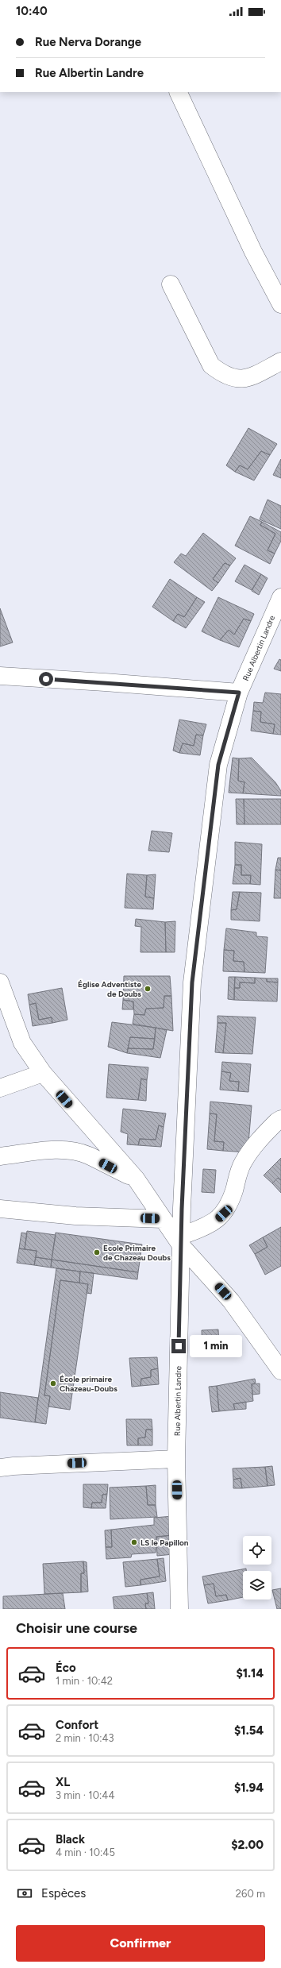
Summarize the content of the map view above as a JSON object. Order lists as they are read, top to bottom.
{
  "streets": {
    "street": ["Rue Albertin Landre"]
  },
  "places": [
    "Église Adventiste de Doubs",
    "Ecole Primaire de Chazeau Doubs",
    "École primaire Chazeau-Doubs",
    "LS le Papillon"
  ],
  "page": {
    "status": "10:40",
    "banner": ["Rue Nerva Dorange", "Rue Albertin Landre"],
    "bubble": "1 min",
    "heading": "Choisir une course",
    "list": [
      {
        "name": "Éco",
        "note": "1 min · 10:42",
        "value": "$1.14"
      },
      {
        "name": "Confort",
        "note": "2 min · 10:43",
        "value": "$1.54"
      },
      {
        "name": "XL",
        "note": "3 min · 10:44",
        "value": "$1.94"
      },
      {
        "name": "Black",
        "note": "4 min · 10:45",
        "value": "$2.00"
      }
    ],
    "pay": ["Espèces", "260 m"],
    "buttons": "Confirmer"
  }
}
